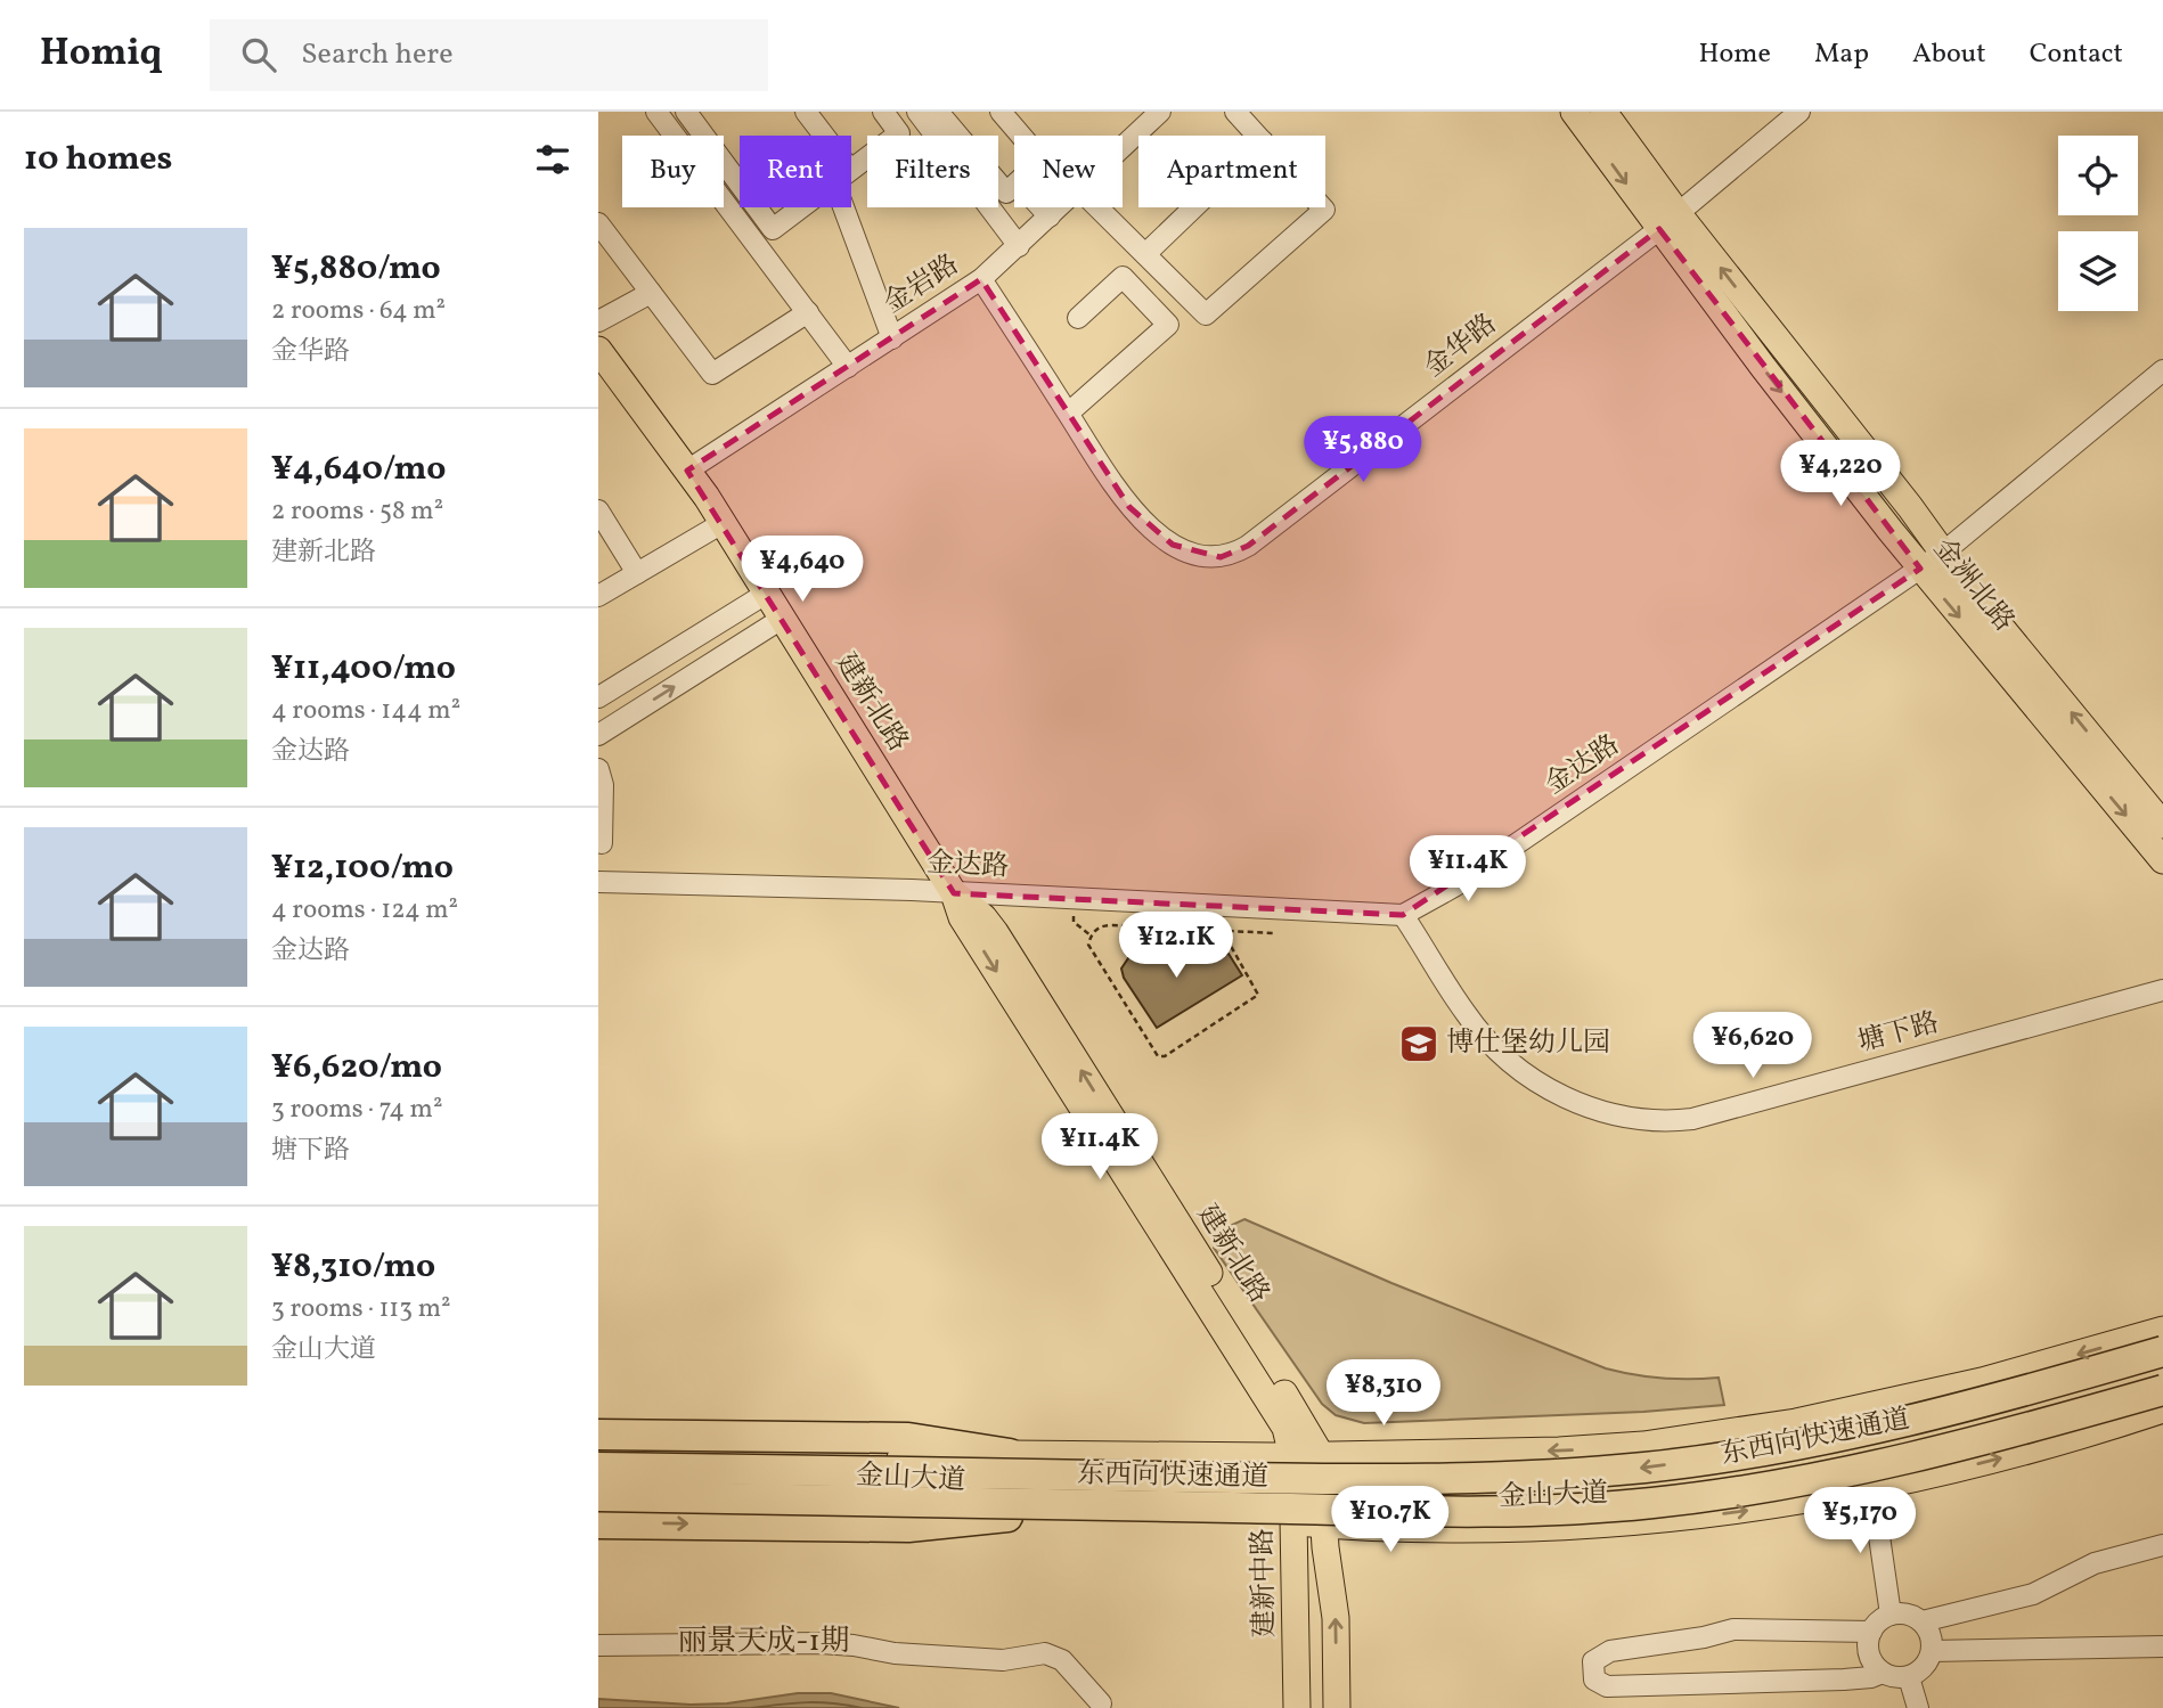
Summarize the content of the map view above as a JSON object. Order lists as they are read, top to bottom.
{
  "streets": {
    "highway": ["东西向快速通道"],
    "main road": [
      "金洲北路",
      "建新北路",
      "金山大道",
      "建新中路"
    ],
    "street": [
      "金岩路",
      "金华路",
      "金达路",
      "塘下路"
    ]
  },
  "crossings": [
    ["金岩路", "金华路"],
    ["金岩路", "建新北路"],
    ["金华路", "金洲北路"],
    ["金洲北路", "金达路"],
    ["建新北路", "金达路"],
    ["建新北路", "金山大道"],
    ["建新北路", "建新中路"],
    ["金达路", "塘下路"],
    ["东西向快速通道", "金山大道"],
    ["金山大道", "建新中路"]
  ],
  "districts": ["丽景天成-1期"],
  "places": {
    "school or university": ["博仕堡幼儿园"]
  },
  "page": {
    "header": "Homiq",
    "search": "Search here",
    "nav": [
      "Home",
      "Map",
      "About",
      "Contact"
    ],
    "heading": "10 homes",
    "chip": [
      "Buy",
      "Rent",
      "Filters",
      "New",
      "Apartment"
    ],
    "list": [
      {
        "name": "¥5,880/mo",
        "note": "2 rooms · 64 m² · 金华路"
      },
      {
        "name": "¥4,640/mo",
        "note": "2 rooms · 58 m² · 建新北路"
      },
      {
        "name": "¥11,400/mo",
        "note": "4 rooms · 144 m² · 金达路"
      },
      {
        "name": "¥12,100/mo",
        "note": "4 rooms · 124 m² · 金达路"
      },
      {
        "name": "¥6,620/mo",
        "note": "3 rooms · 74 m² · 塘下路"
      },
      {
        "name": "¥8,310/mo",
        "note": "3 rooms · 113 m² · 金山大道"
      }
    ],
    "price": [
      "¥5,880",
      "¥4,220",
      "¥4,640",
      "¥11.4K",
      "¥12.1K",
      "¥6,620",
      "¥11.4K",
      "¥8,310",
      "¥10.7K",
      "¥5,170"
    ]
  }
}
